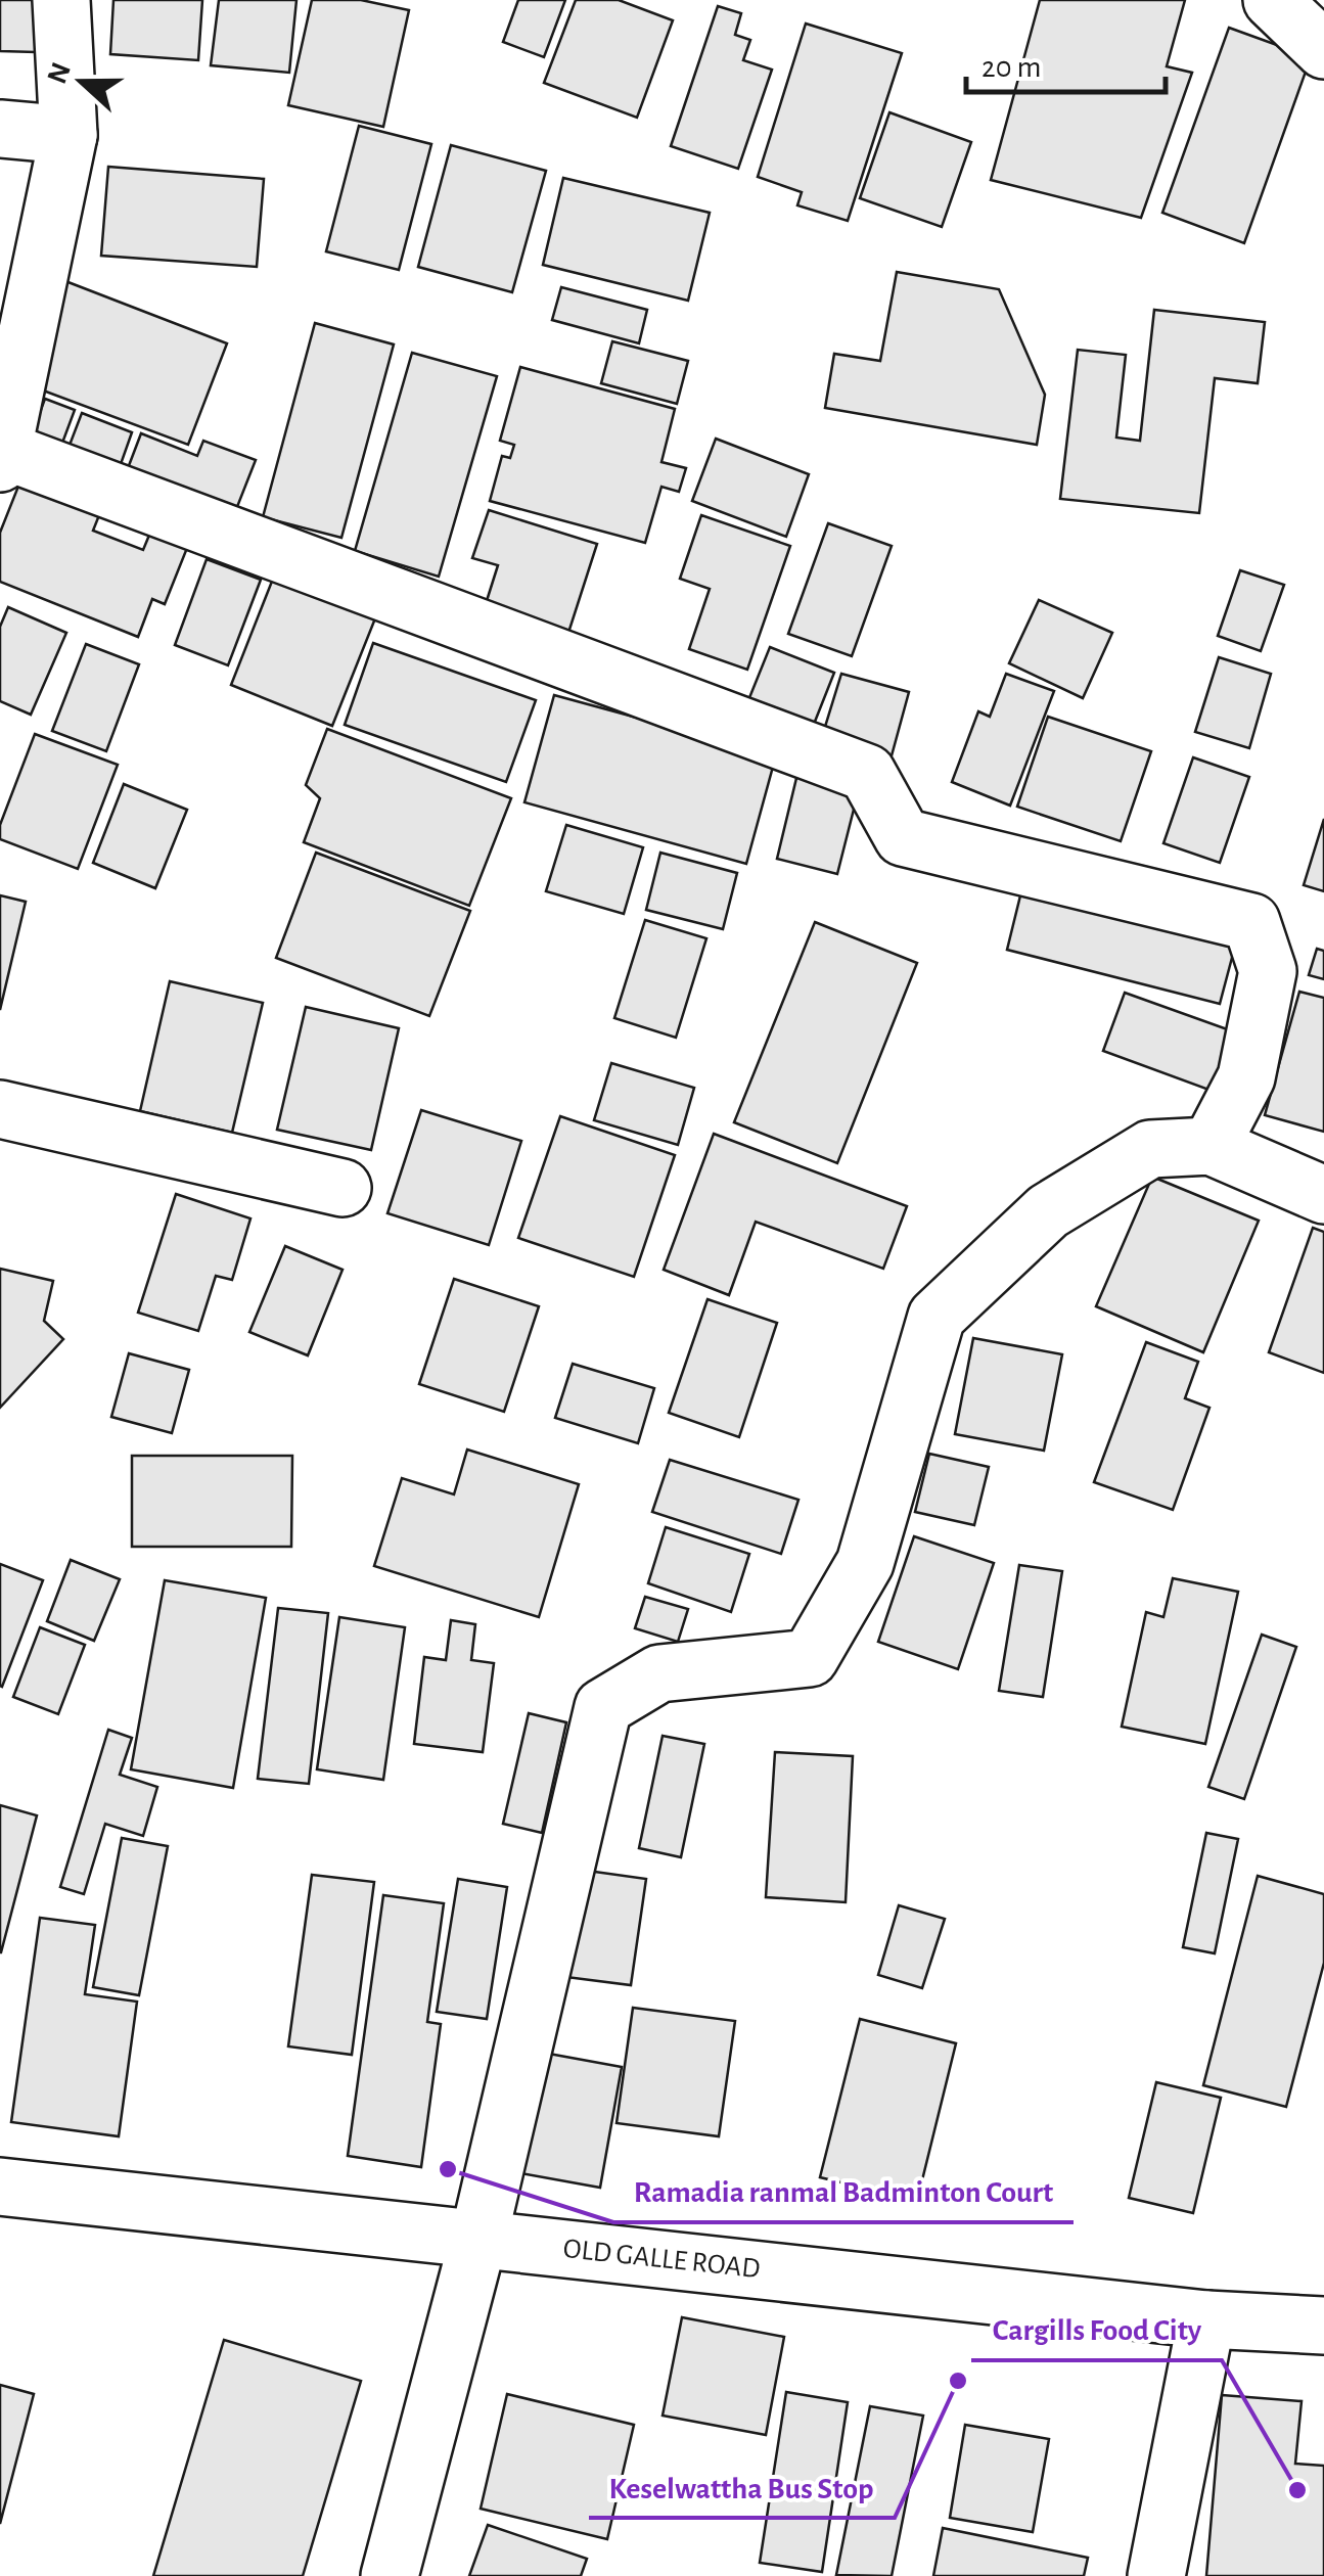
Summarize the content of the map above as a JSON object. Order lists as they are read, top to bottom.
{
  "streets": {
    "main road": ["OLD GALLE ROAD"]
  },
  "places": ["Ramadia ranmal Badminton Court", "Keselwattha Bus Stop", "Cargills Food City"],
  "scale_bar": "20 m",
  "north": "left"
}
